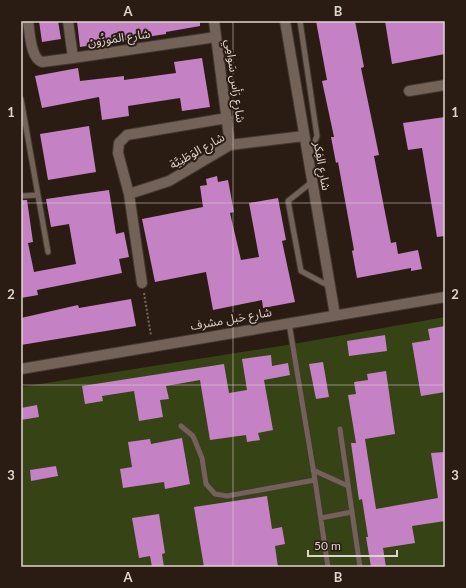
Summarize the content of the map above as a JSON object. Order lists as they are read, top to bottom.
{
  "streets": {
    "street": [
      "شارع المَوزُون",
      "شارع رَأس سَوامِي",
      "شارع الوَطَنِيَّة",
      "شارع الفِكر",
      "شارع حَبل مشرف"
    ]
  },
  "crossings": [
    ["شارع المَوزُون", "شارع رَأس سَوامِي"],
    ["شارع رَأس سَوامِي", "شارع الوَطَنِيَّة"],
    ["شارع الوَطَنِيَّة", "شارع الفِكر"],
    ["شارع الفِكر", "شارع حَبل مشرف"]
  ],
  "scale_bar": "50 m",
  "grid": {
    "columns": ["A", "B"],
    "rows": ["1", "2", "3"]
  }
}
